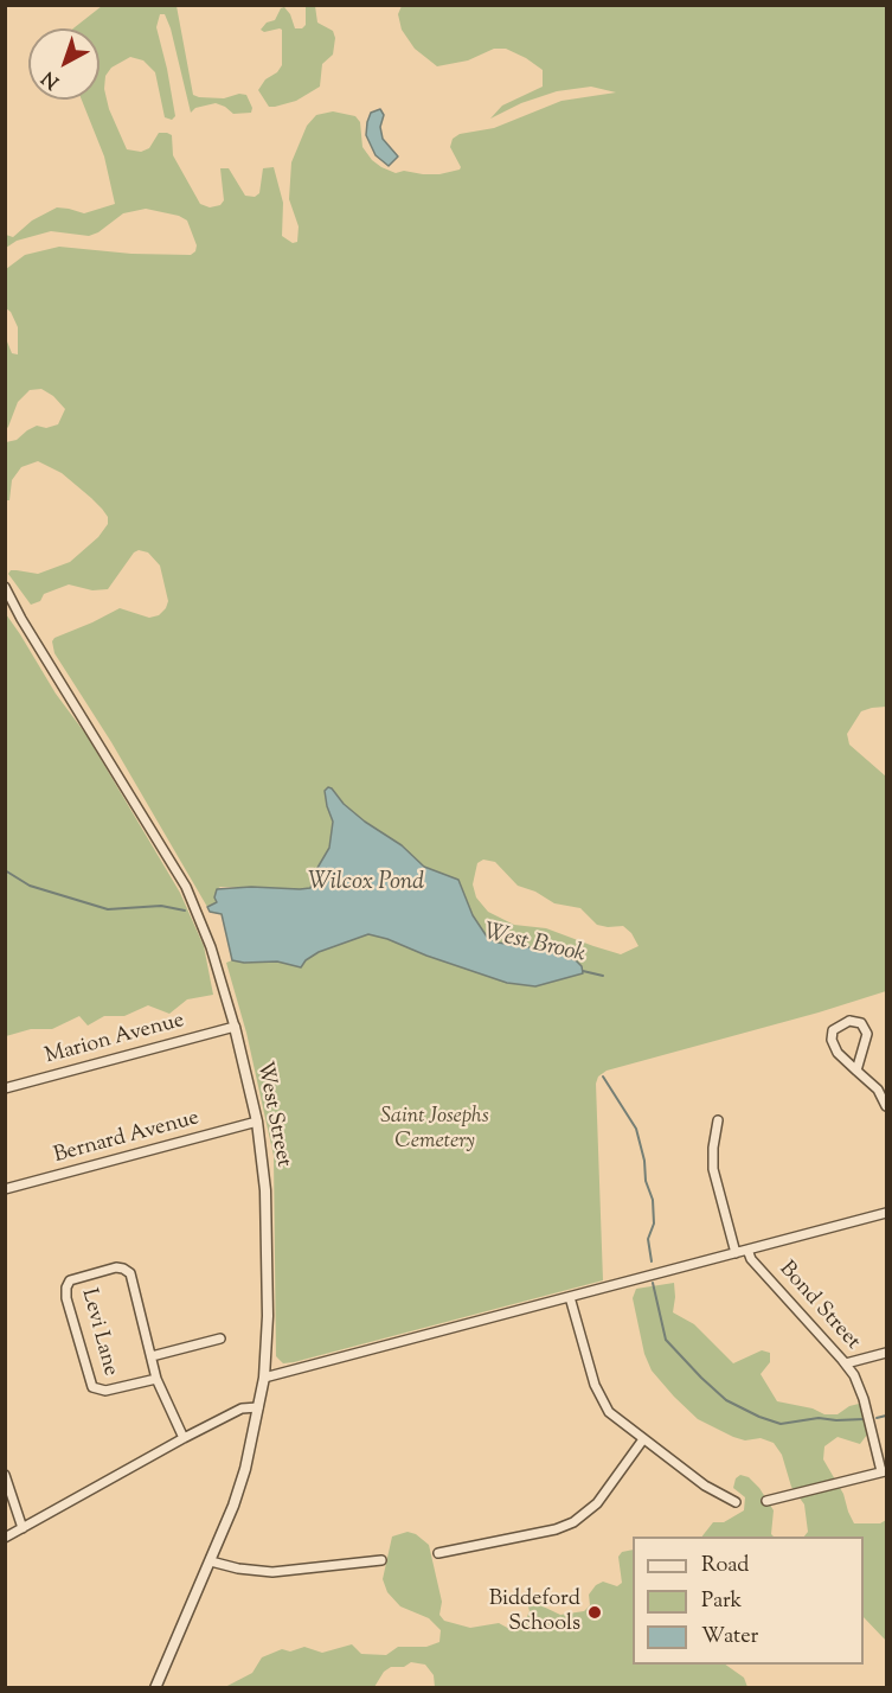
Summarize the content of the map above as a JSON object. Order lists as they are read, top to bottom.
{
  "streets": {
    "street": [
      "Marion Avenue",
      "West Street",
      "Bernard Avenue",
      "Bond Street",
      "Levi Lane"
    ]
  },
  "crossings": [
    ["Marion Avenue", "West Street"],
    ["West Street", "Bernard Avenue"]
  ],
  "water": ["Wilcox Pond", "West Brook"],
  "parks": ["Saint Josephs Cemetery"],
  "places": ["Biddeford Schools"],
  "legend": ["Road", "Park", "Water"],
  "north": "bottom left"
}
